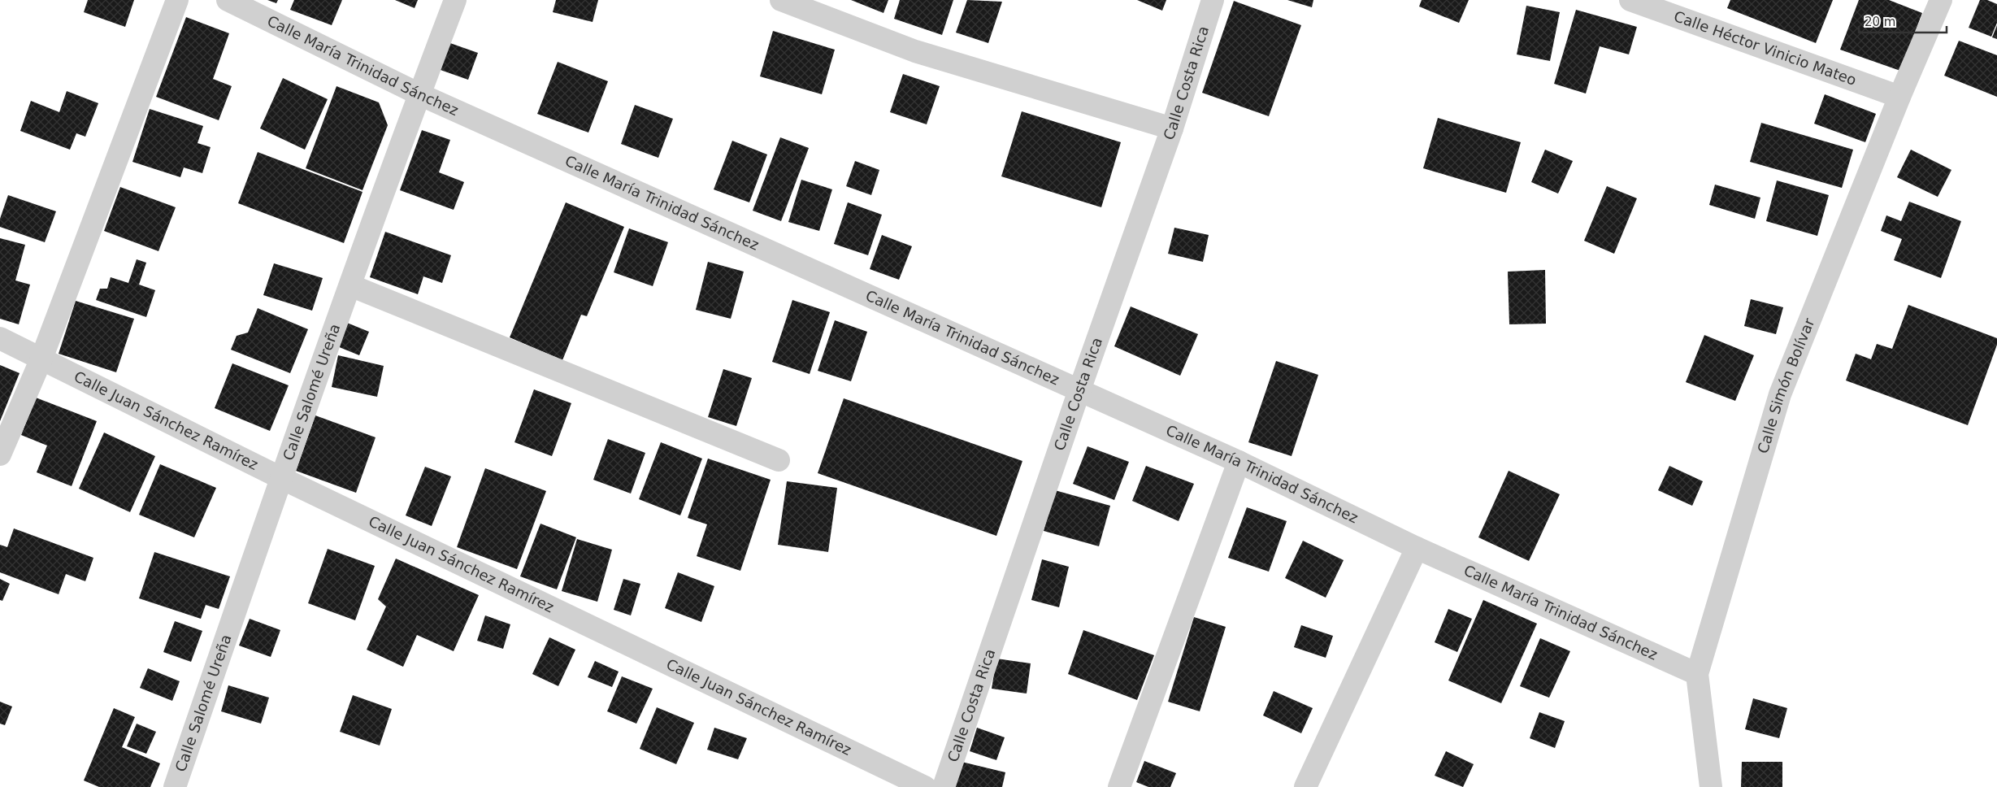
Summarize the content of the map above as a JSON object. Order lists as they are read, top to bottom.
{
  "streets": {
    "street": [
      "Calle Héctor Vinicio Mateo",
      "Calle María Trinidad Sánchez",
      "Calle Costa Rica",
      "Calle Simón Bolívar",
      "Calle Salomé Ureña",
      "Calle Juan Sánchez Ramírez"
    ]
  },
  "crossings": [
    ["Calle Héctor Vinicio Mateo", "Calle Simón Bolívar"],
    ["Calle María Trinidad Sánchez", "Calle Costa Rica"],
    ["Calle María Trinidad Sánchez", "Calle Simón Bolívar"],
    ["Calle María Trinidad Sánchez", "Calle Salomé Ureña"],
    ["Calle Salomé Ureña", "Calle Juan Sánchez Ramírez"]
  ],
  "scale_bar": "20 m"
}
